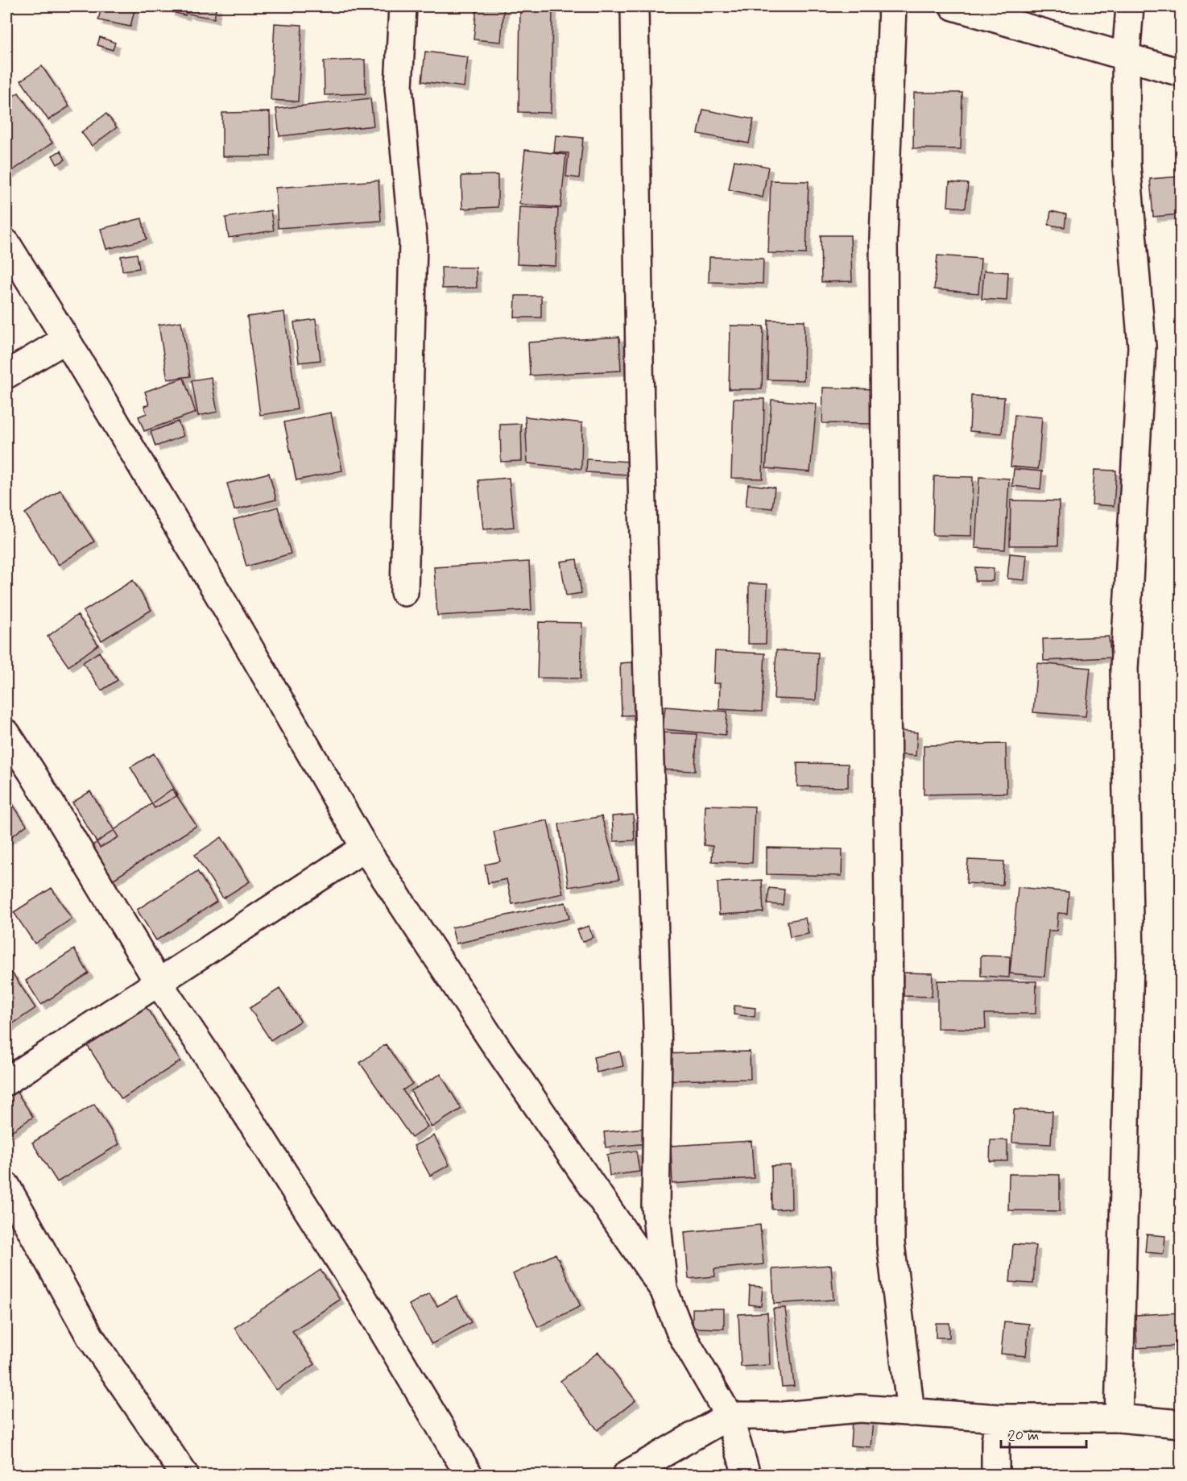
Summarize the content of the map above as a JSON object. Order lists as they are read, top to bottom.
{
  "scale_bar": "20 m"
}
